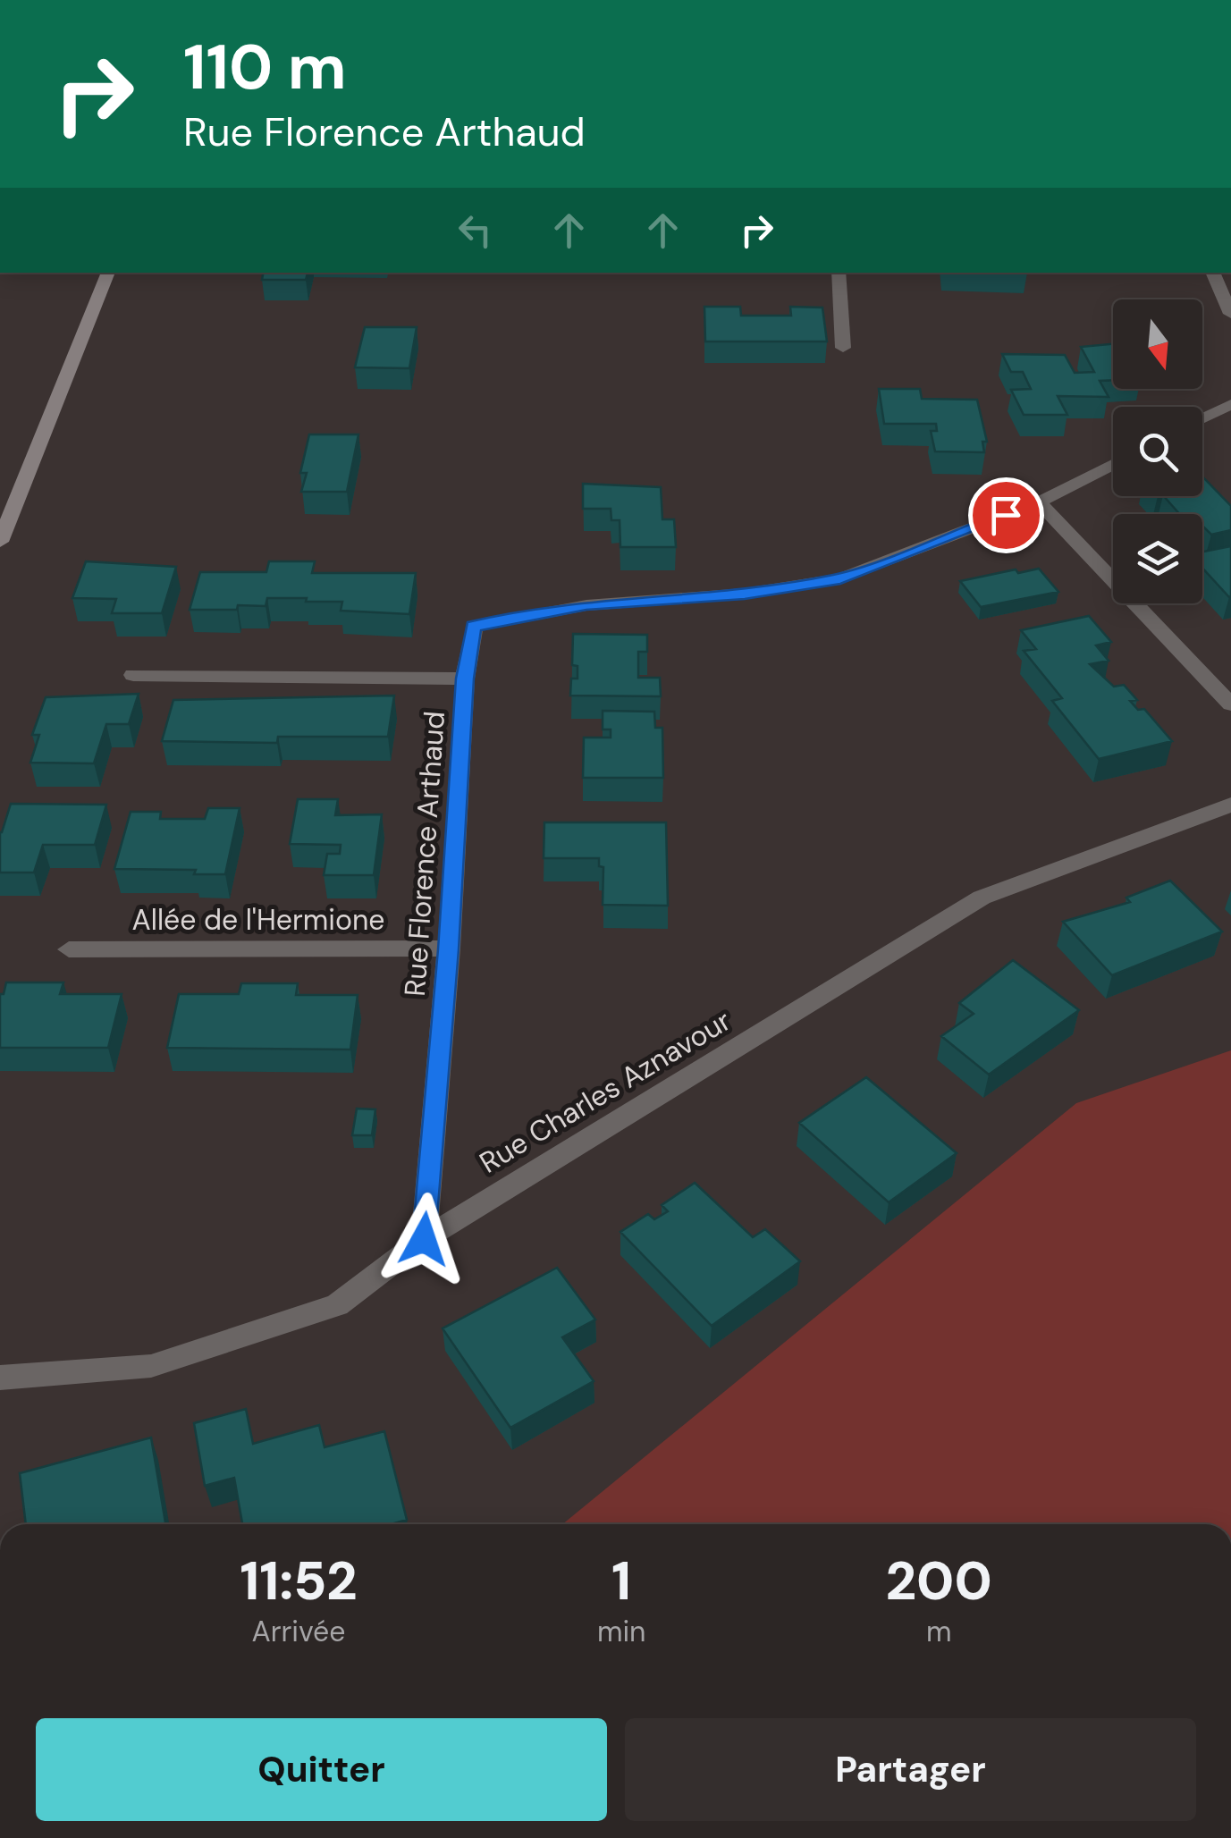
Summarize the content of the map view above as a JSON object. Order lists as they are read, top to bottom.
{
  "streets": {
    "street": ["Rue Florence Arthaud", "Allée de l'Hermione", "Rue Charles Aznavour"]
  },
  "crossings": [
    ["Rue Florence Arthaud", "Allée de l'Hermione"],
    ["Rue Florence Arthaud", "Rue Charles Aznavour"]
  ],
  "north": "bottom",
  "page": {
    "turn": ["110 m", "Rue Florence Arthaud"],
    "eta": [
      "11:52",
      "Arrivée",
      "1",
      "min",
      "200",
      "m"
    ],
    "buttons": ["Quitter", "Partager"]
  }
}
